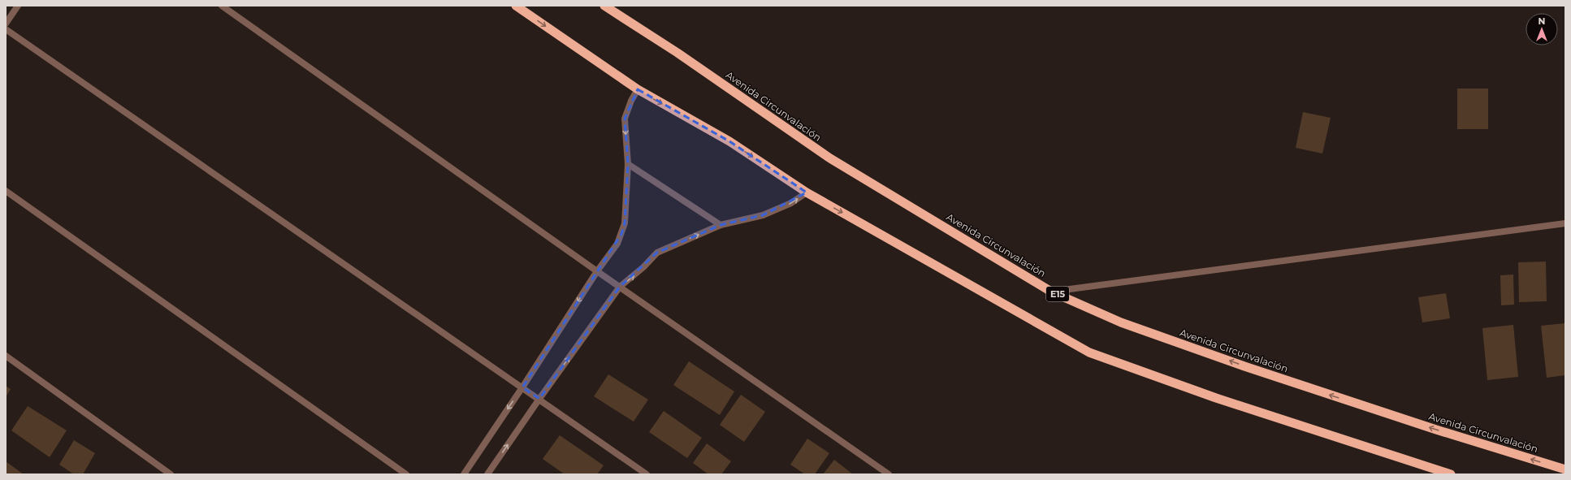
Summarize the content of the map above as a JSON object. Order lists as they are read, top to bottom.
{
  "streets": {
    "highway": ["Avenida Circunvalación", "E15"]
  },
  "north": "top"
}
